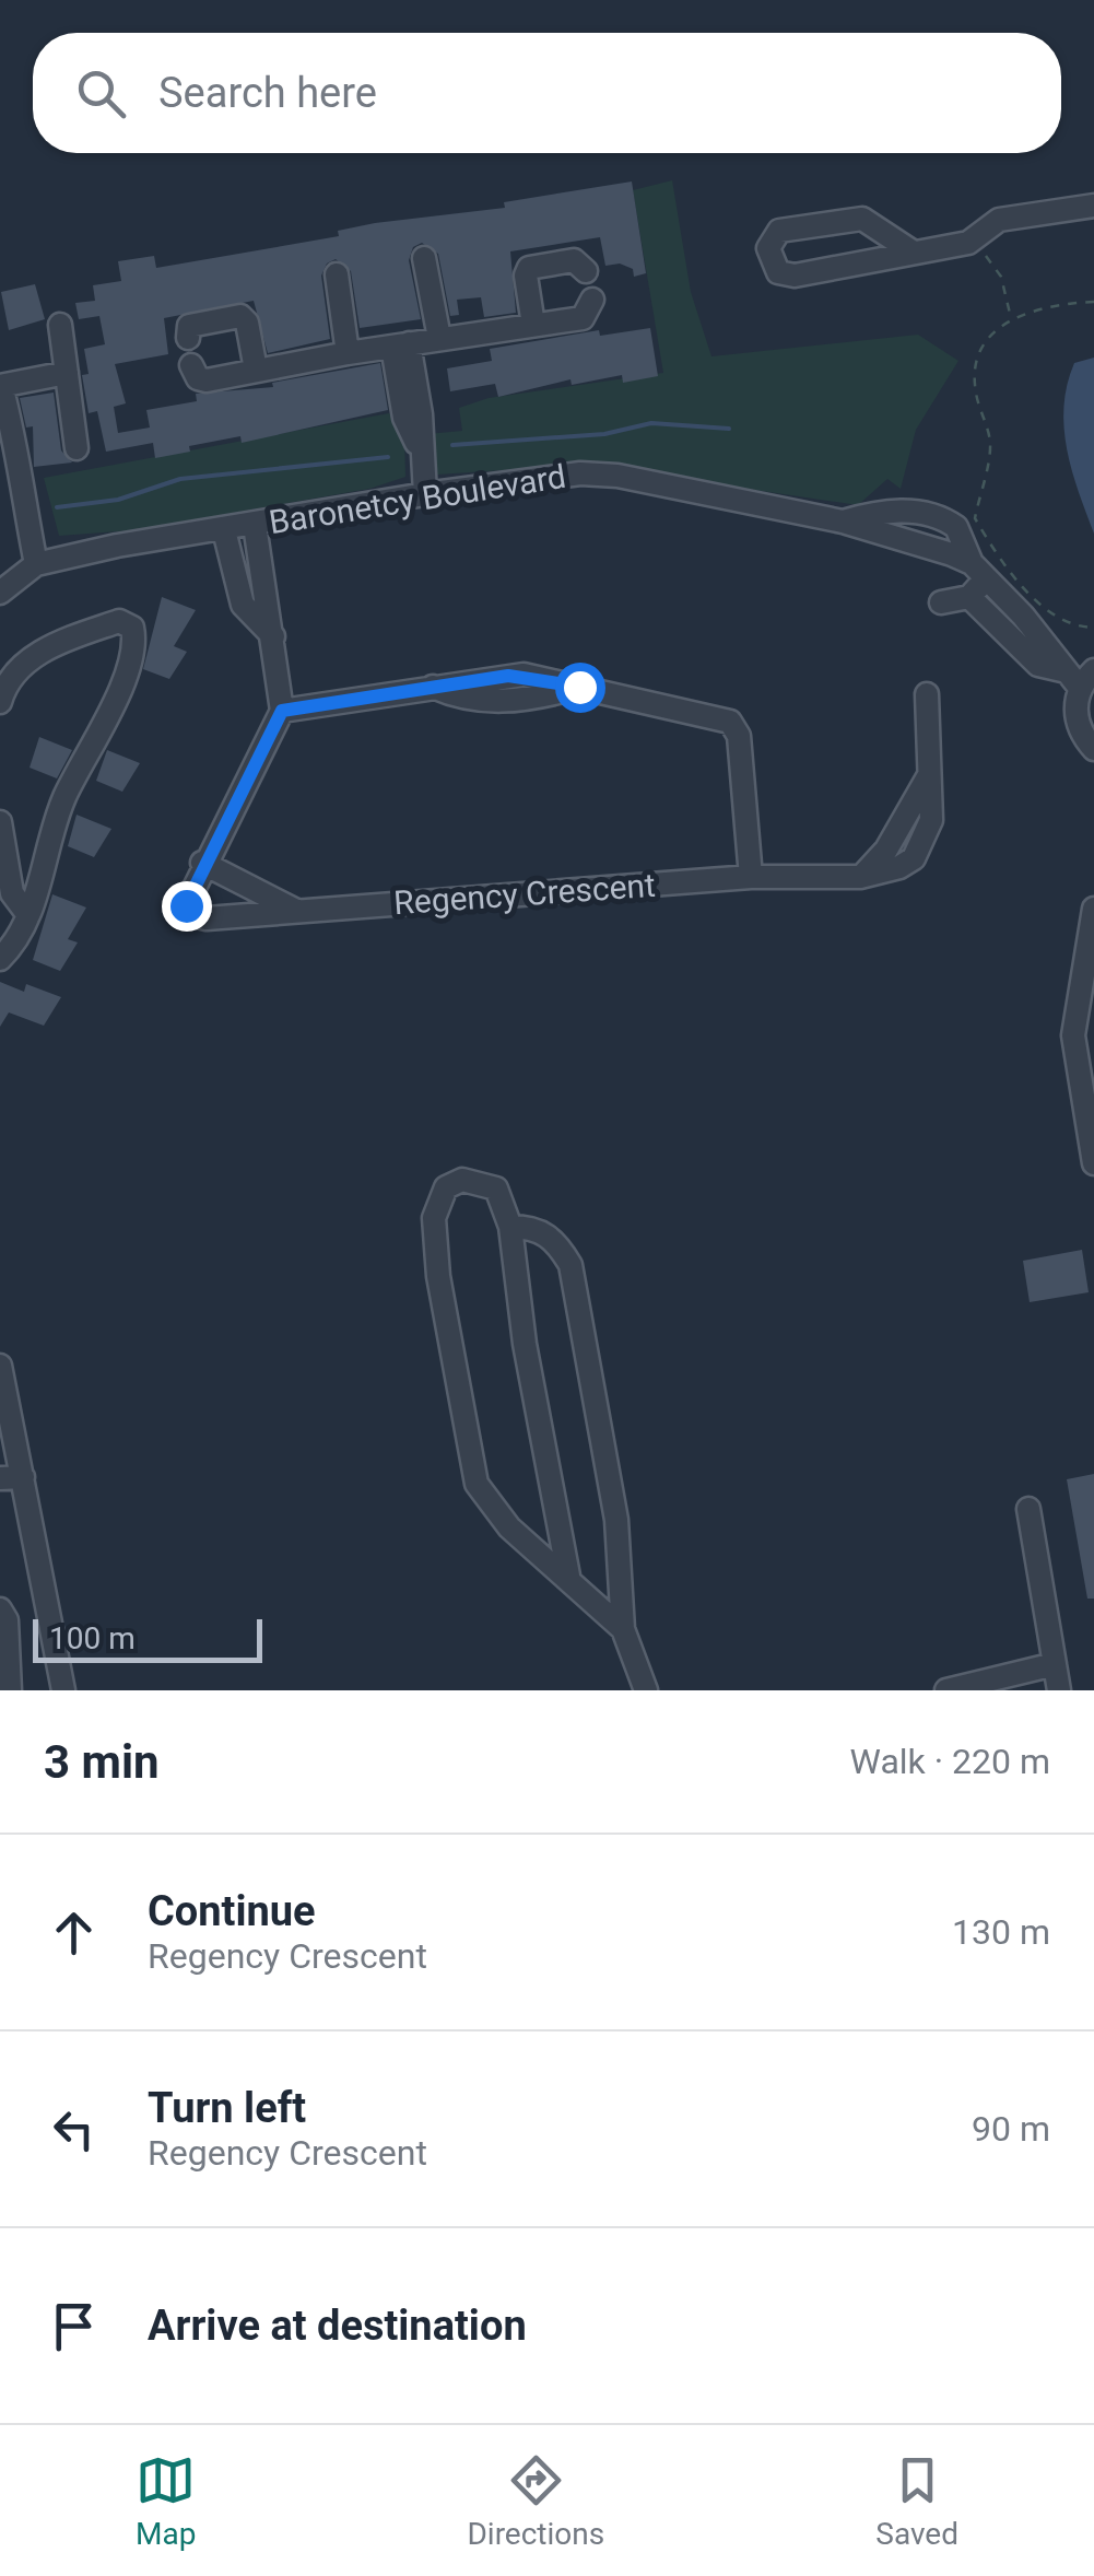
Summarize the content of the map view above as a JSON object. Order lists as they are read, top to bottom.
{
  "streets": {
    "street": ["Baronetcy Boulevard", "Regency Crescent"]
  },
  "scale_bar": "100 m",
  "page": {
    "search": "Search here",
    "scale": "100 m",
    "heading": ["3 min", "Walk · 220 m"],
    "list": [
      ["Continue", "Regency Crescent", "130 m"],
      ["Turn left", "Regency Crescent", "90 m"],
      "Arrive at destination"
    ],
    "nav": ["Map", "Directions", "Saved"]
  }
}
